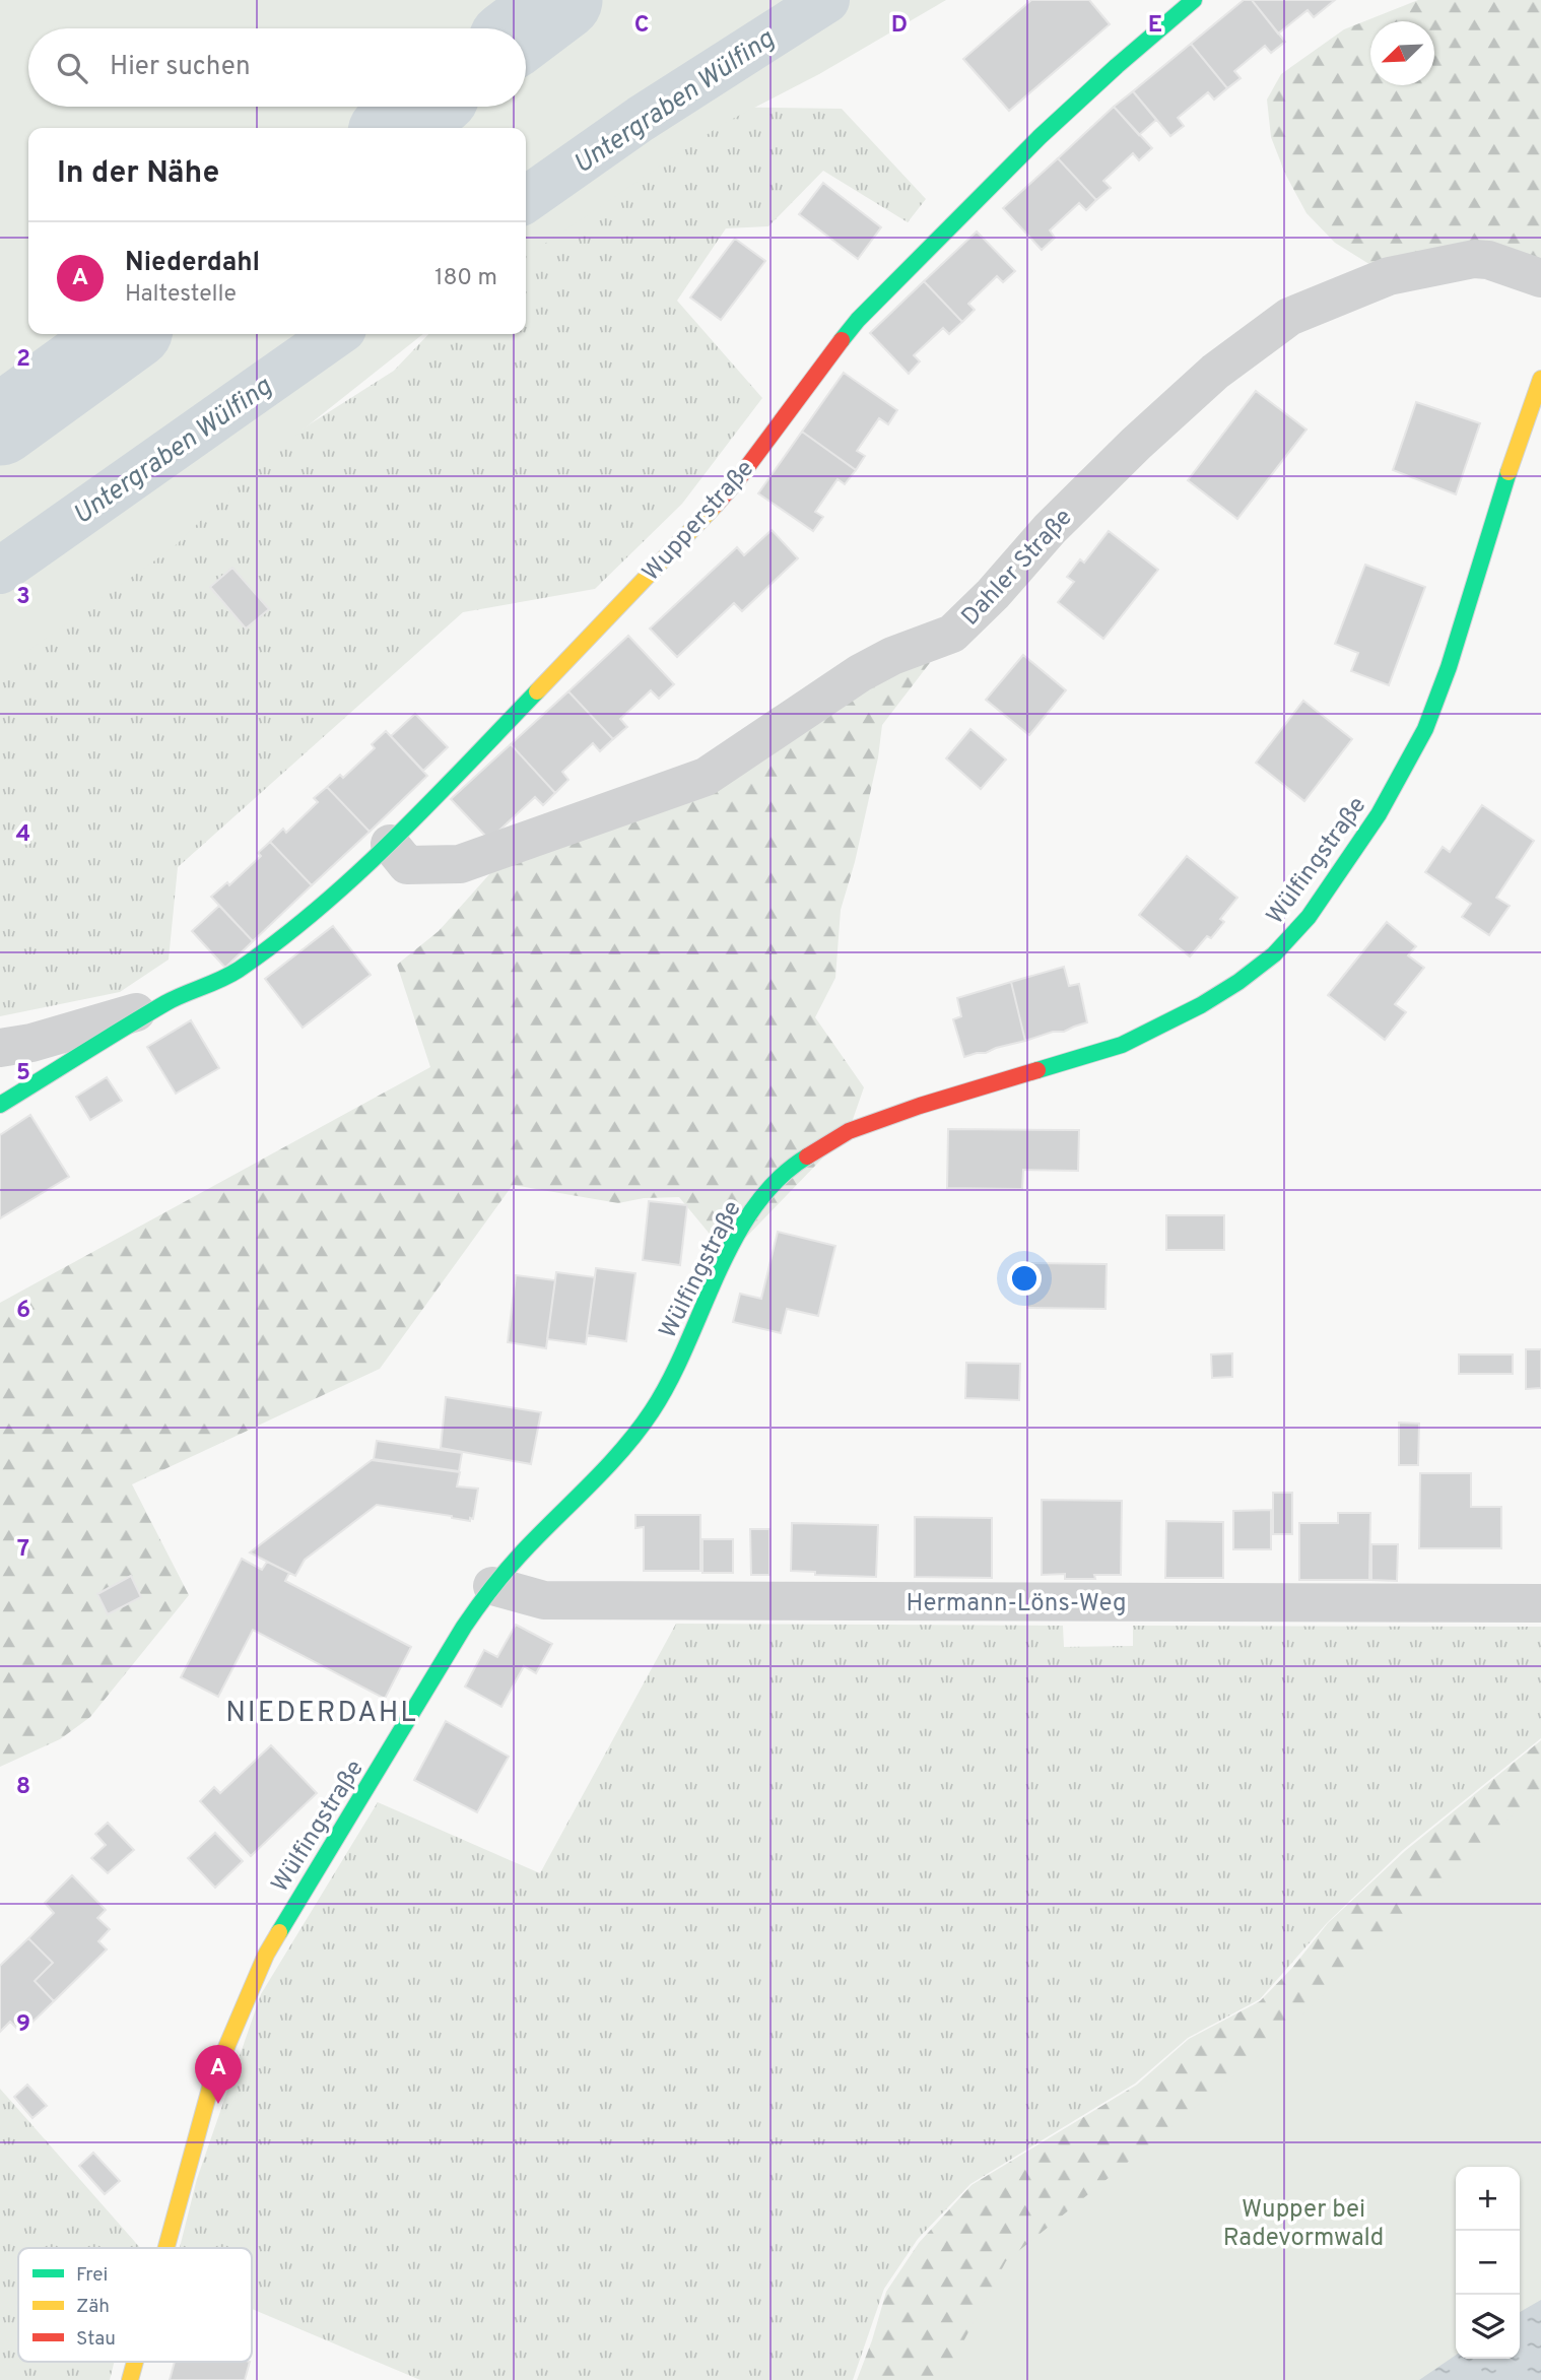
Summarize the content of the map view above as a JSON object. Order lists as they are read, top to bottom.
{
  "streets": {
    "street": [
      "Wupperstraße",
      "Dahler Straße",
      "Wülfingstraße",
      "Hermann-Löns-Weg"
    ]
  },
  "crossings": [
    ["Wupperstraße", "Dahler Straße"],
    ["Wülfingstraße", "Hermann-Löns-Weg"]
  ],
  "districts": ["NIEDERDAHL"],
  "water": ["Untergraben Wülfing"],
  "parks": ["Wupper bei Radevormwald"],
  "legend": ["Frei", "Zäh", "Stau"],
  "north": "bottom left",
  "page": {
    "search": "Hier suchen",
    "heading": "In der Nähe",
    "list": [
      {
        "mark": "A",
        "name": "Niederdahl",
        "note": "Haltestelle",
        "value": "180 m"
      }
    ],
    "pins": "A",
    "map_buttons": ["+", "−"]
  },
  "grid": {
    "columns": ["C", "D", "E"],
    "rows": [
      "2",
      "3",
      "4",
      "5",
      "6",
      "7",
      "8",
      "9"
    ]
  }
}
